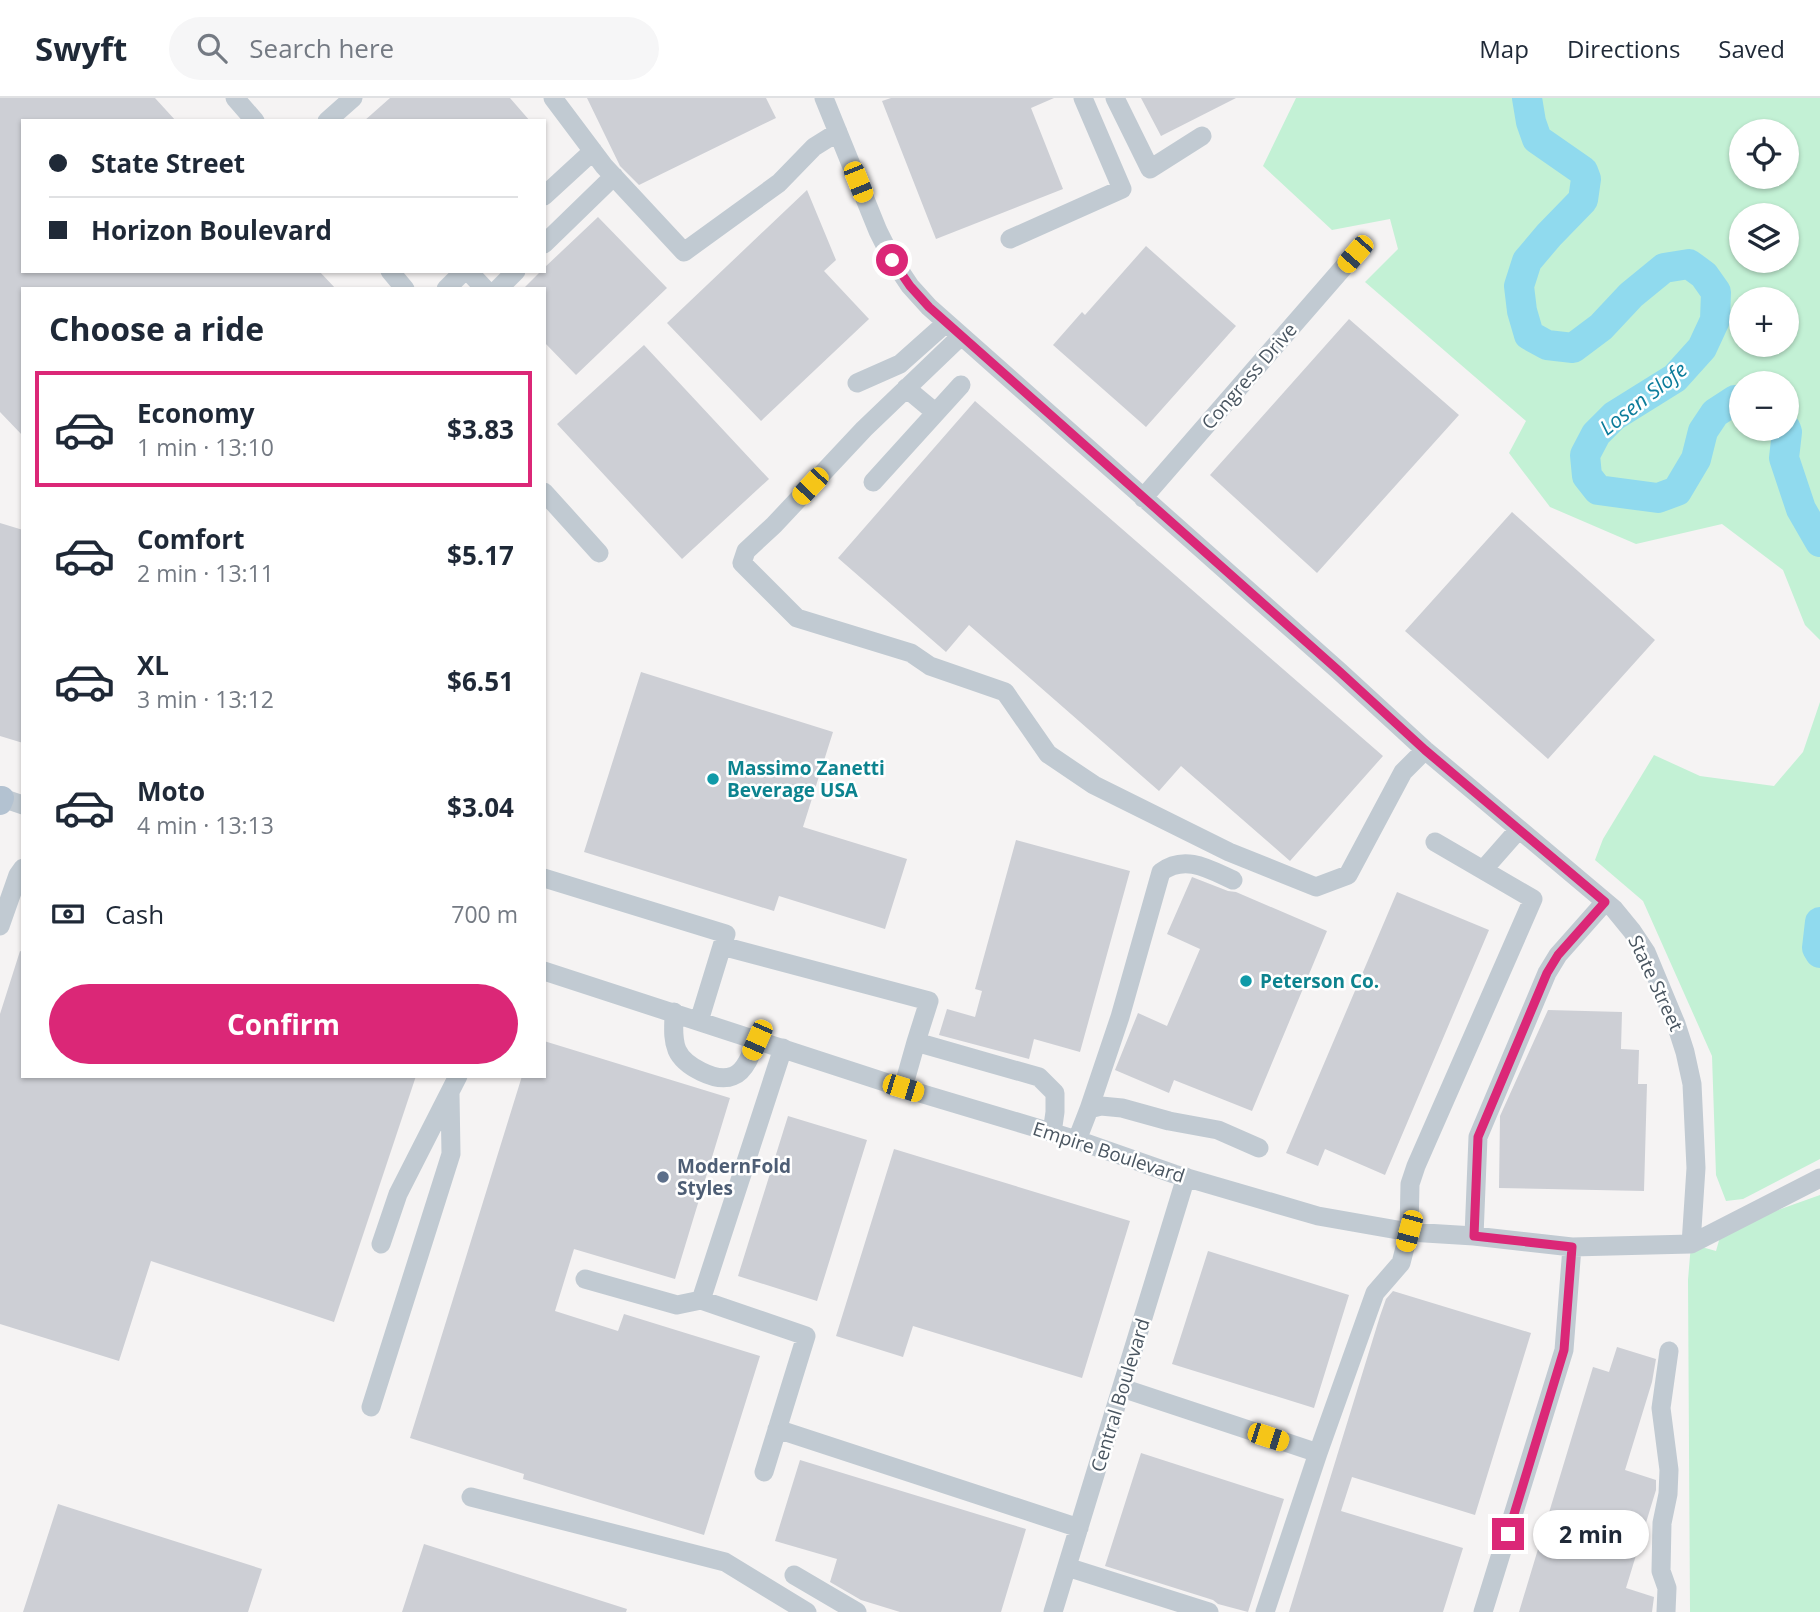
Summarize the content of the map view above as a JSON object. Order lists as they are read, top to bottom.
{
  "streets": {
    "street": [
      "Congress Drive",
      "State Street",
      "Empire Boulevard",
      "Central Boulevard"
    ]
  },
  "crossings": [
    ["Congress Drive", "State Street"],
    ["State Street", "Empire Boulevard"],
    ["Empire Boulevard", "Central Boulevard"]
  ],
  "water": ["Losen Slofe"],
  "places": ["Massimo Zanetti Beverage USA", "Peterson Co.", "ModernFold Styles"],
  "page": {
    "header": "Swyft",
    "search": "Search here",
    "nav": ["Map", "Directions", "Saved"],
    "map_buttons": ["+", "−"],
    "banner": ["State Street", "Horizon Boulevard"],
    "heading": "Choose a ride",
    "list": [
      {
        "name": "Economy",
        "note": "1 min · 13:10",
        "value": "$3.83"
      },
      {
        "name": "Comfort",
        "note": "2 min · 13:11",
        "value": "$5.17"
      },
      {
        "name": "XL",
        "note": "3 min · 13:12",
        "value": "$6.51"
      },
      {
        "name": "Moto",
        "note": "4 min · 13:13",
        "value": "$3.04"
      }
    ],
    "pay": ["Cash", "700 m"],
    "buttons": "Confirm",
    "bubble": "2 min"
  }
}
